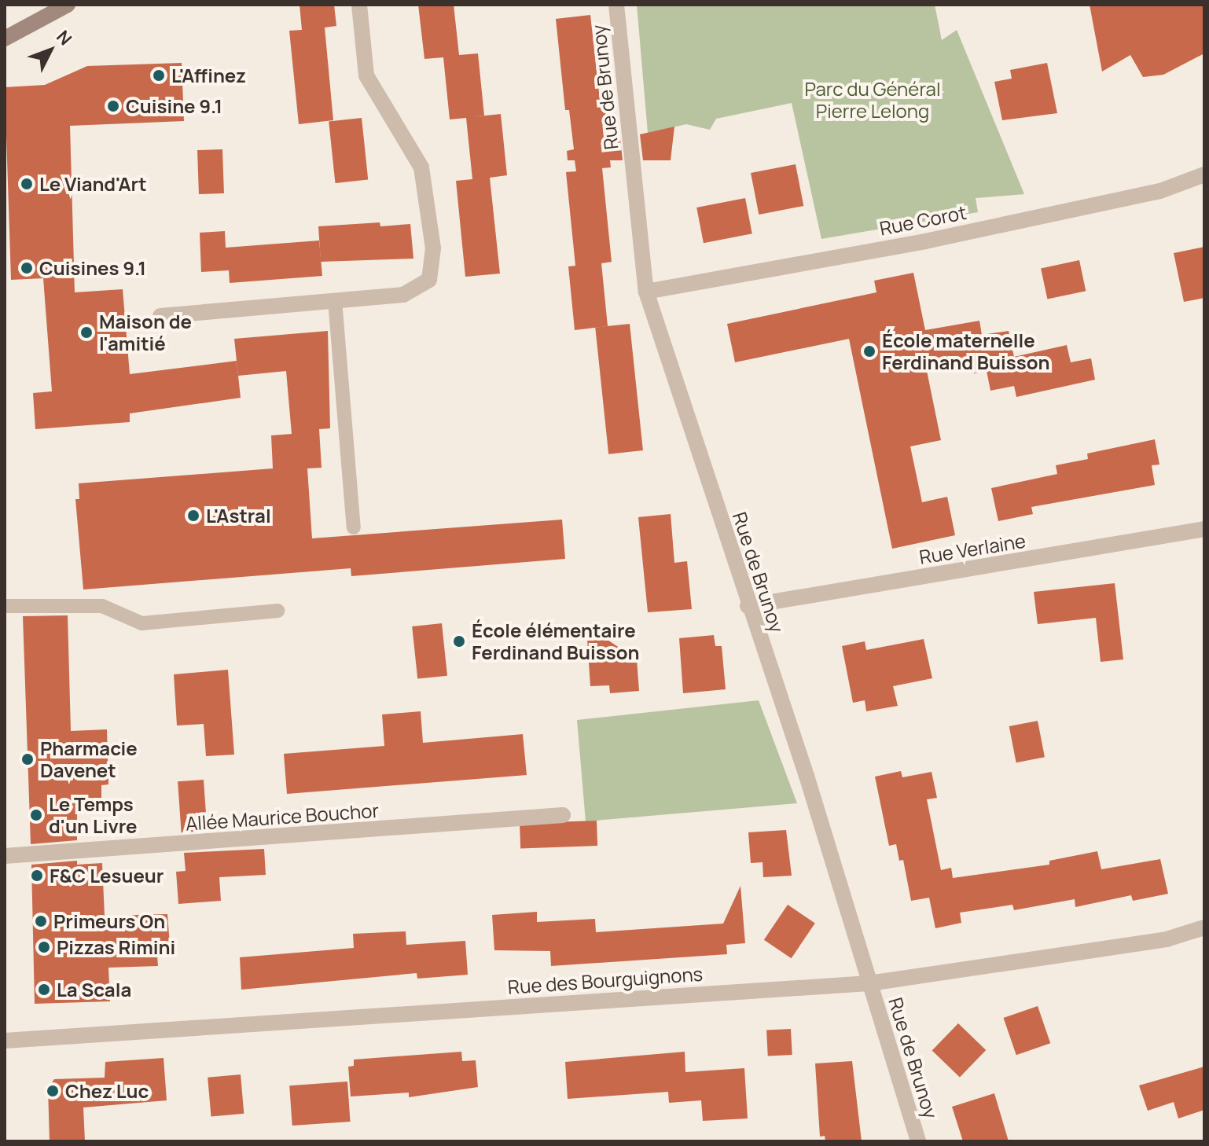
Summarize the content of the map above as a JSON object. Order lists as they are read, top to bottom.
{
  "streets": {
    "street": [
      "Rue de Brunoy",
      "Rue Corot",
      "Rue Verlaine",
      "Allée Maurice Bouchor",
      "Rue des Bourguignons"
    ]
  },
  "crossings": [
    ["Rue de Brunoy", "Rue Corot"],
    ["Rue de Brunoy", "Rue Verlaine"],
    ["Rue de Brunoy", "Rue des Bourguignons"]
  ],
  "parks": ["Parc du Général Pierre Lelong"],
  "places": [
    "L'Affinez",
    "Cuisine 9.1",
    "Le Viand'Art",
    "Cuisines 9.1",
    "Maison de l'amitié",
    "École maternelle Ferdinand Buisson",
    "L'Astral",
    "École élémentaire Ferdinand Buisson",
    "Pharmacie Davenet",
    "Le Temps d'un Livre",
    "F&C Lesueur",
    "Primeurs On",
    "Pizzas Rimini",
    "La Scala",
    "Chez Luc"
  ],
  "north": "top right"
}
